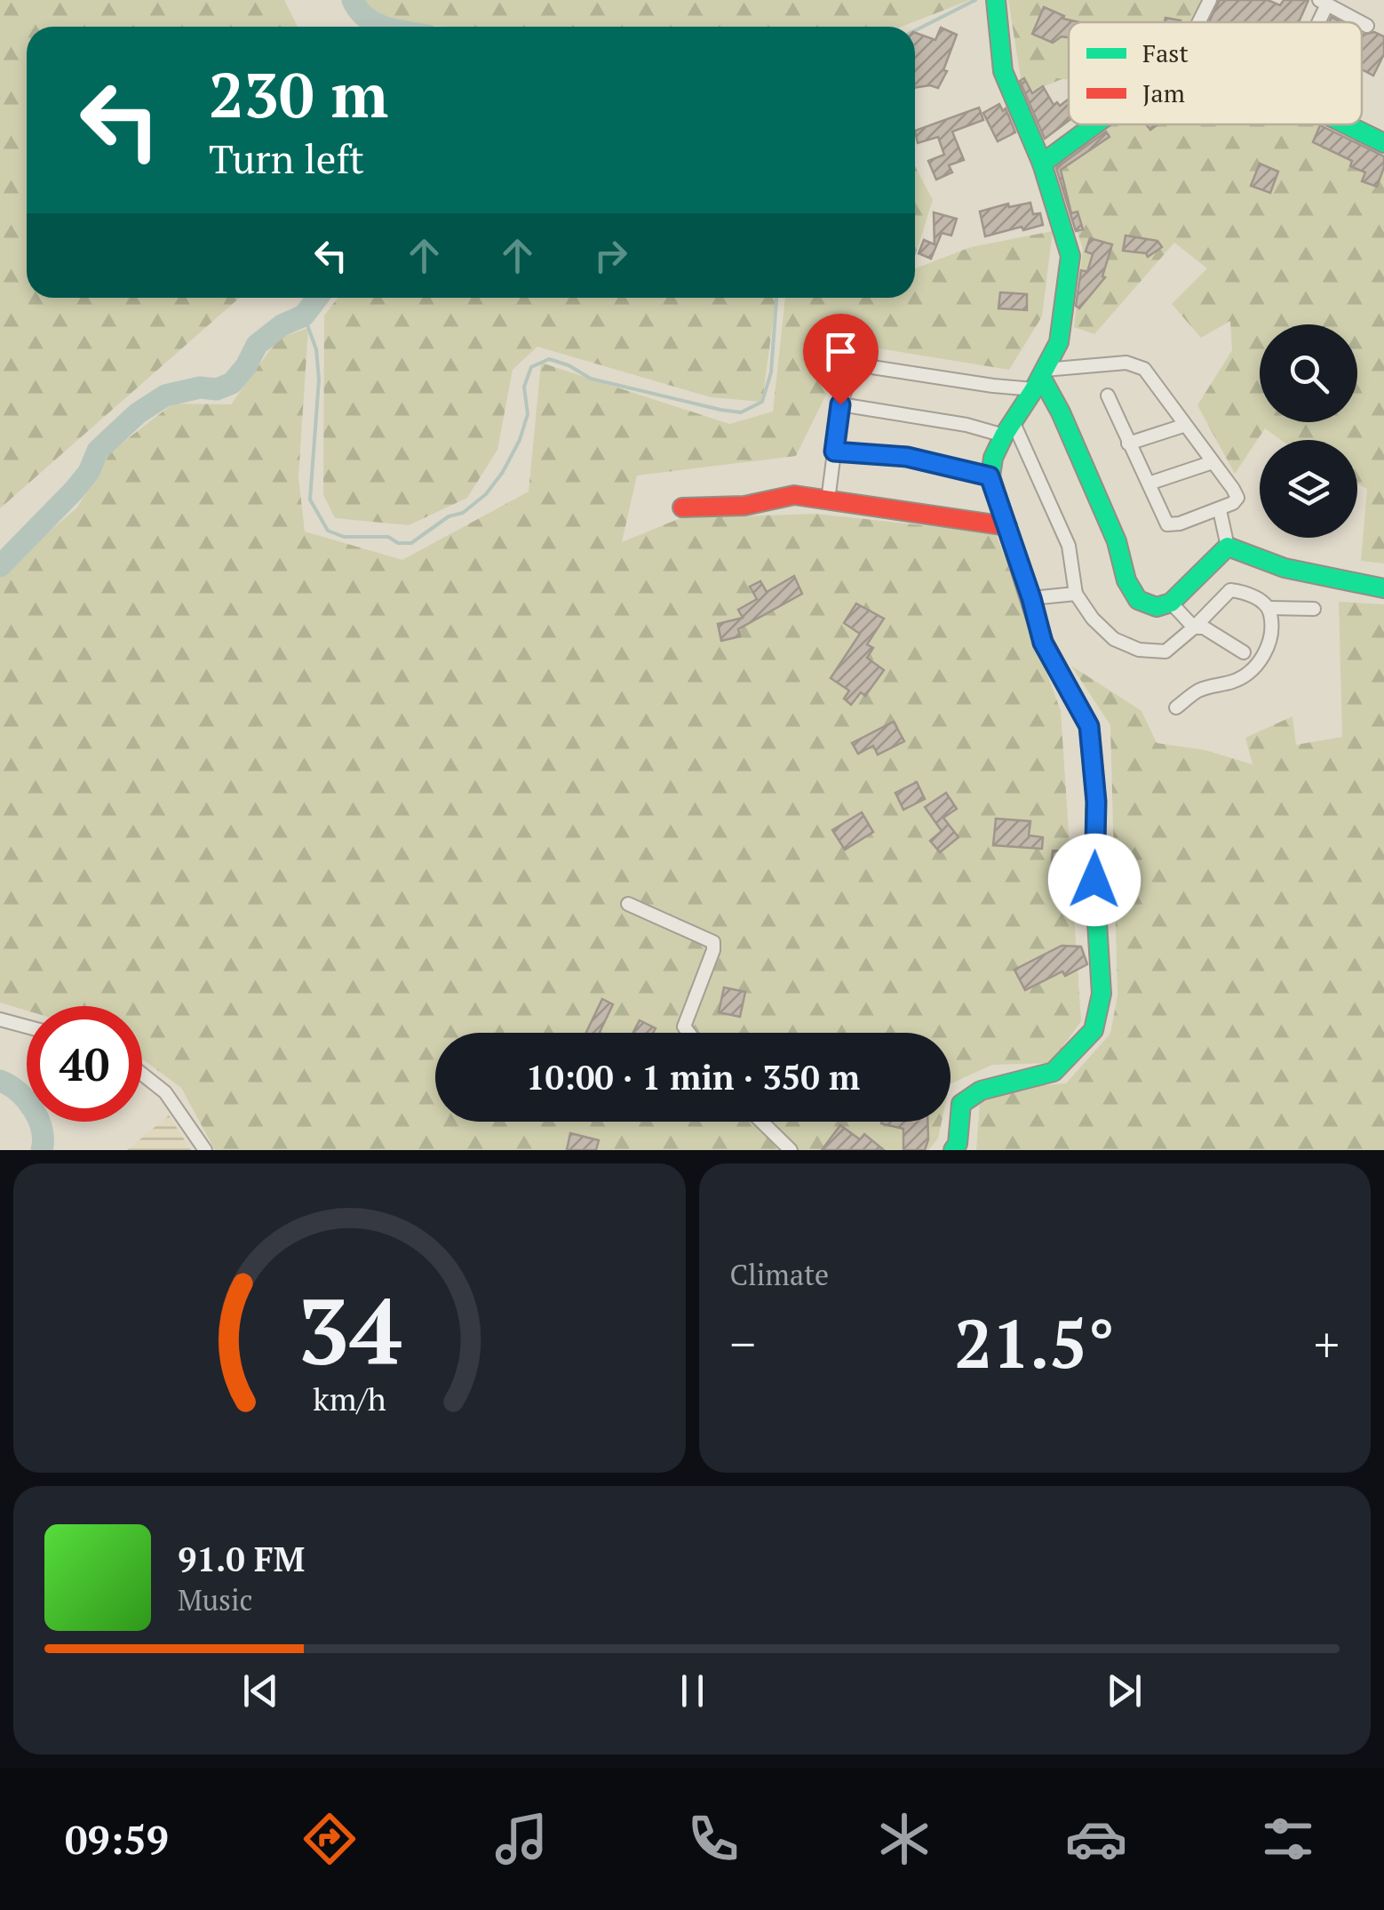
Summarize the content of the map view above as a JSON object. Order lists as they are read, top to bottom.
{
  "legend": ["Fast", "Jam"],
  "page": {
    "turn": ["230 m", "Turn left"],
    "limit": "40",
    "trip": "10:00 · 1 min · 350 m",
    "tile": "Climate",
    "heat": ["−", "21.5°", "+"],
    "song": ["91.0 FM", "Music"],
    "tabs": "09:59",
    "gauge": ["34", "km/h"]
  }
}
